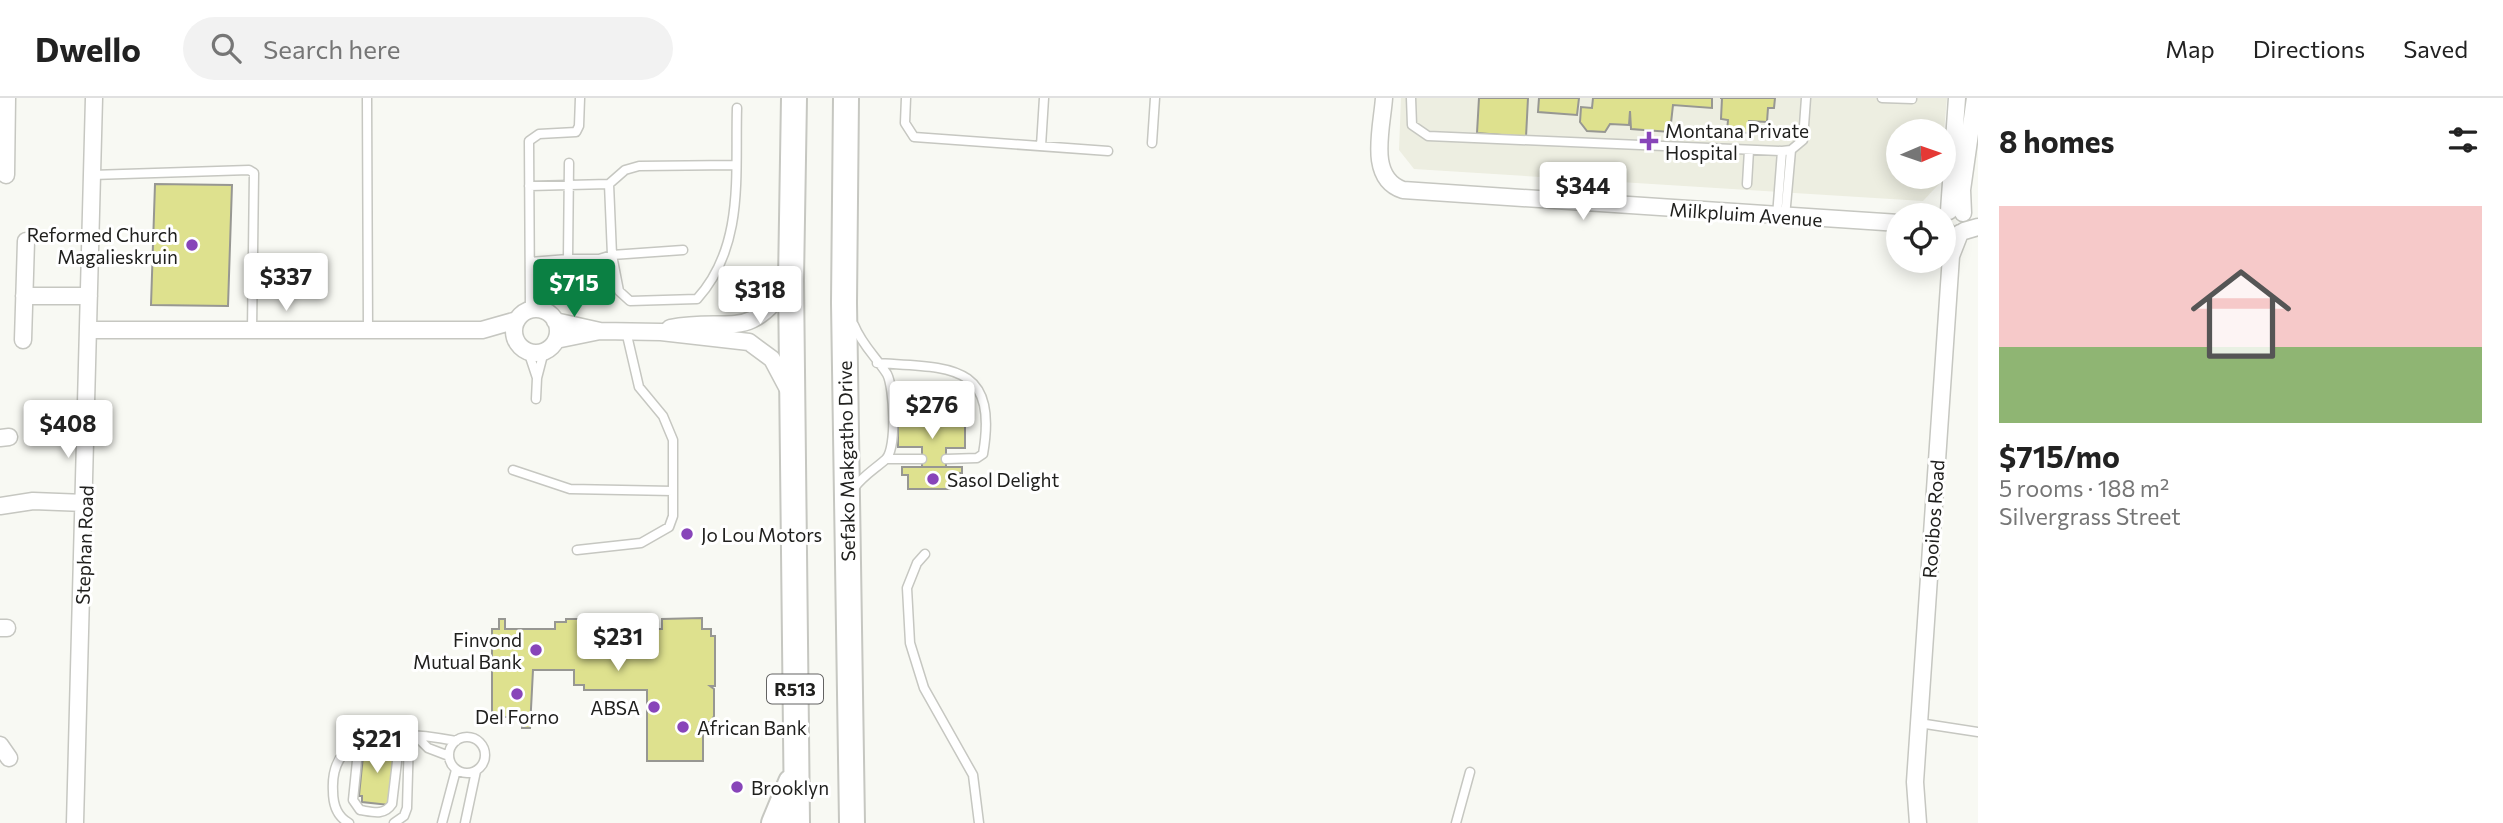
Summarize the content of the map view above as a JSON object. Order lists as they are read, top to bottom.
{
  "streets": {
    "main road": ["Sefako Makgatho Drive", "R513"],
    "street": ["Milkpluim Avenue", "Rooibos Road", "Stephan Road"]
  },
  "places": {
    "health": ["Montana Private Hospital"],
    "other": [
      "Reformed Church Magalieskruin",
      "Sasol Delight",
      "Jo Lou Motors",
      "Finvond Mutual Bank",
      "Del Forno",
      "ABSA",
      "African Bank",
      "Brooklyn"
    ]
  },
  "north": "right",
  "page": {
    "header": "Dwello",
    "search": "Search here",
    "nav": ["Map", "Directions", "Saved"],
    "heading": "8 homes",
    "price": [
      "$344",
      "$337",
      "$715",
      "$318",
      "$276",
      "$408",
      "$231",
      "$221"
    ],
    "list": [
      {
        "name": "$715/mo",
        "note": "5 rooms · 188 m² · Silvergrass Street"
      }
    ]
  }
}
